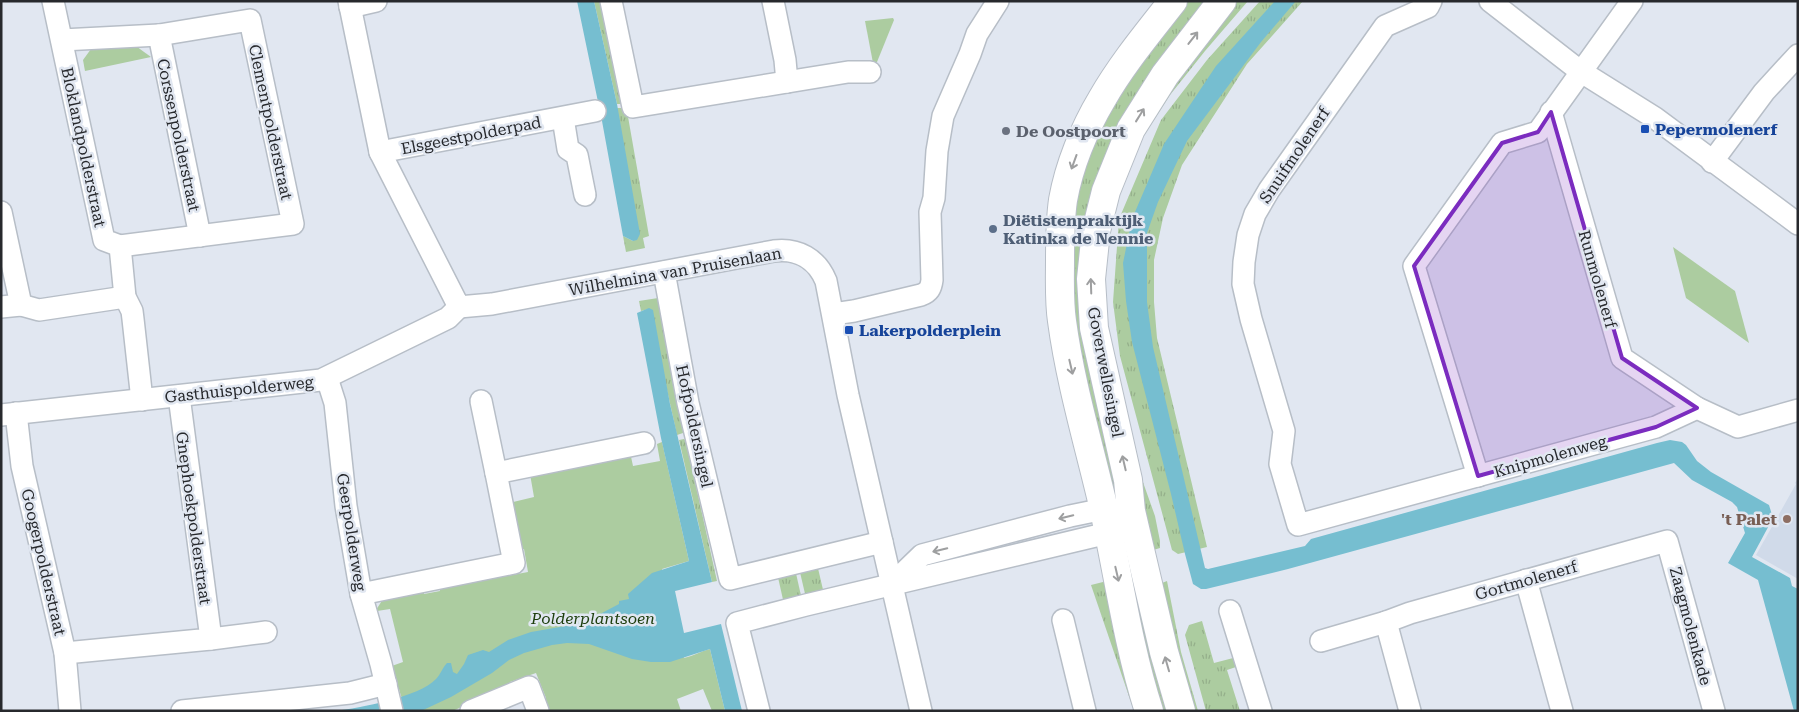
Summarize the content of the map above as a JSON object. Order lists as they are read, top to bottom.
{
  "streets": {
    "main road": ["Goverwellesingel"],
    "street": [
      "Clementpolderstraat",
      "Corssenpolderstraat",
      "Elsgeestpolderpad",
      "Bloklandpolderstraat",
      "Snuifmolenerf",
      "Wilhelmina van Pruisenlaan",
      "Runmolenerf",
      "Gasthuispolderweg",
      "Hofpoldersingel",
      "Knipmolenweg",
      "Gnephoekpolderstraat",
      "Geerpolderweg",
      "Googerpolderstraat",
      "Gortmolenerf",
      "Zaagmolenkade"
    ]
  },
  "crossings": [
    ["Clementpolderstraat", "Corssenpolderstraat"],
    ["Bloklandpolderstraat", "Gasthuispolderweg"],
    ["Snuifmolenerf", "Knipmolenweg"],
    ["Wilhelmina van Pruisenlaan", "Gasthuispolderweg"],
    ["Wilhelmina van Pruisenlaan", "Hofpoldersingel"],
    ["Runmolenerf", "Knipmolenweg"],
    ["Gasthuispolderweg", "Gnephoekpolderstraat"],
    ["Gasthuispolderweg", "Geerpolderweg"],
    ["Gasthuispolderweg", "Googerpolderstraat"],
    ["Gortmolenerf", "Zaagmolenkade"]
  ],
  "parks": ["Polderplantsoen"],
  "places": {
    "transit": ["Pepermolenerf", "Lakerpolderplein"],
    "other": ["De Oostpoort", "Diëtistenpraktijk Katinka de Nennie", "'t Palet"]
  }
}
